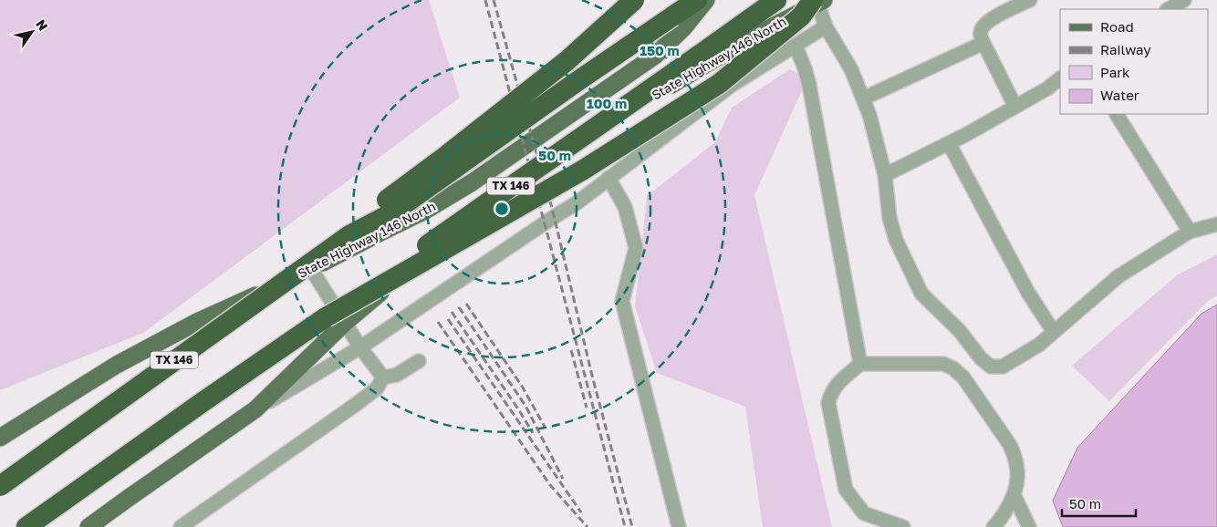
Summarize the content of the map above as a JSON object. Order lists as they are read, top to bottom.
{
  "streets": {
    "highway": ["TX 146"],
    "main road": ["State Highway 146 North"]
  },
  "legend": [
    "Road",
    "Railway",
    "Park",
    "Water"
  ],
  "scale_bar": "50 m",
  "north": "top right",
  "rings": ["150 m", "100 m", "50 m"]
}
